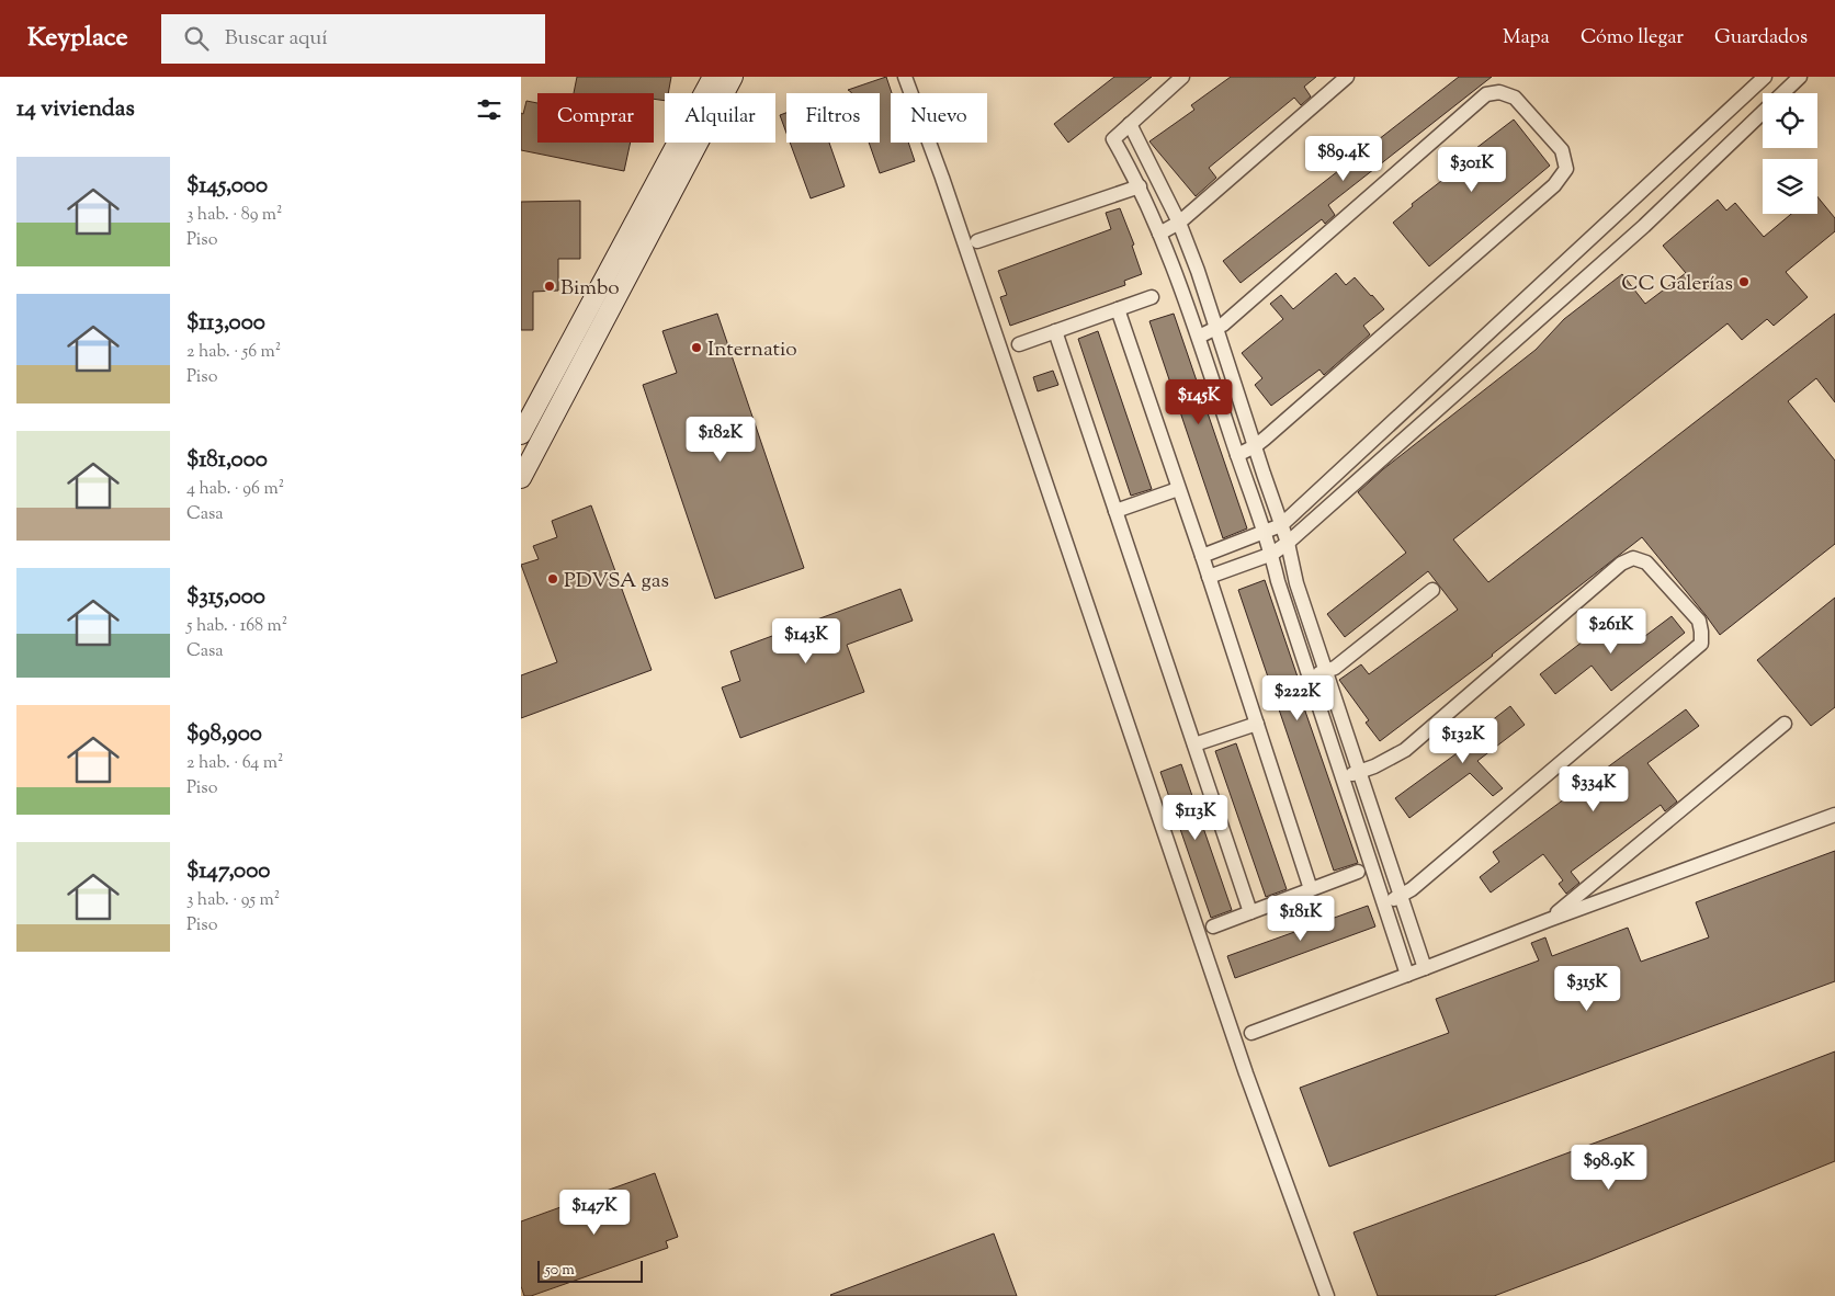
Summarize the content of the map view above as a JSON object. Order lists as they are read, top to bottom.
{
  "places": [
    "CC Galerías",
    "Bimbo",
    "Internatio",
    "PDVSA gas"
  ],
  "scale_bar": "50 m",
  "page": {
    "header": "Keyplace",
    "search": "Buscar aquí",
    "nav": ["Mapa", "Cómo llegar", "Guardados"],
    "heading": "14 viviendas",
    "chip": [
      "Comprar",
      "Alquilar",
      "Filtros",
      "Nuevo"
    ],
    "price": [
      "$89.4K",
      "$301K",
      "$145K",
      "$182K",
      "$261K",
      "$143K",
      "$222K",
      "$132K",
      "$334K",
      "$113K",
      "$181K",
      "$315K",
      "$98.9K",
      "$147K"
    ],
    "list": [
      {
        "name": "$145,000",
        "note": "3 hab. · 89 m² · Piso"
      },
      {
        "name": "$113,000",
        "note": "2 hab. · 56 m² · Piso"
      },
      {
        "name": "$181,000",
        "note": "4 hab. · 96 m² · Casa"
      },
      {
        "name": "$315,000",
        "note": "5 hab. · 168 m² · Casa"
      },
      {
        "name": "$98,900",
        "note": "2 hab. · 64 m² · Piso"
      },
      {
        "name": "$147,000",
        "note": "3 hab. · 95 m² · Piso"
      }
    ],
    "scale": "50 m"
  }
}
